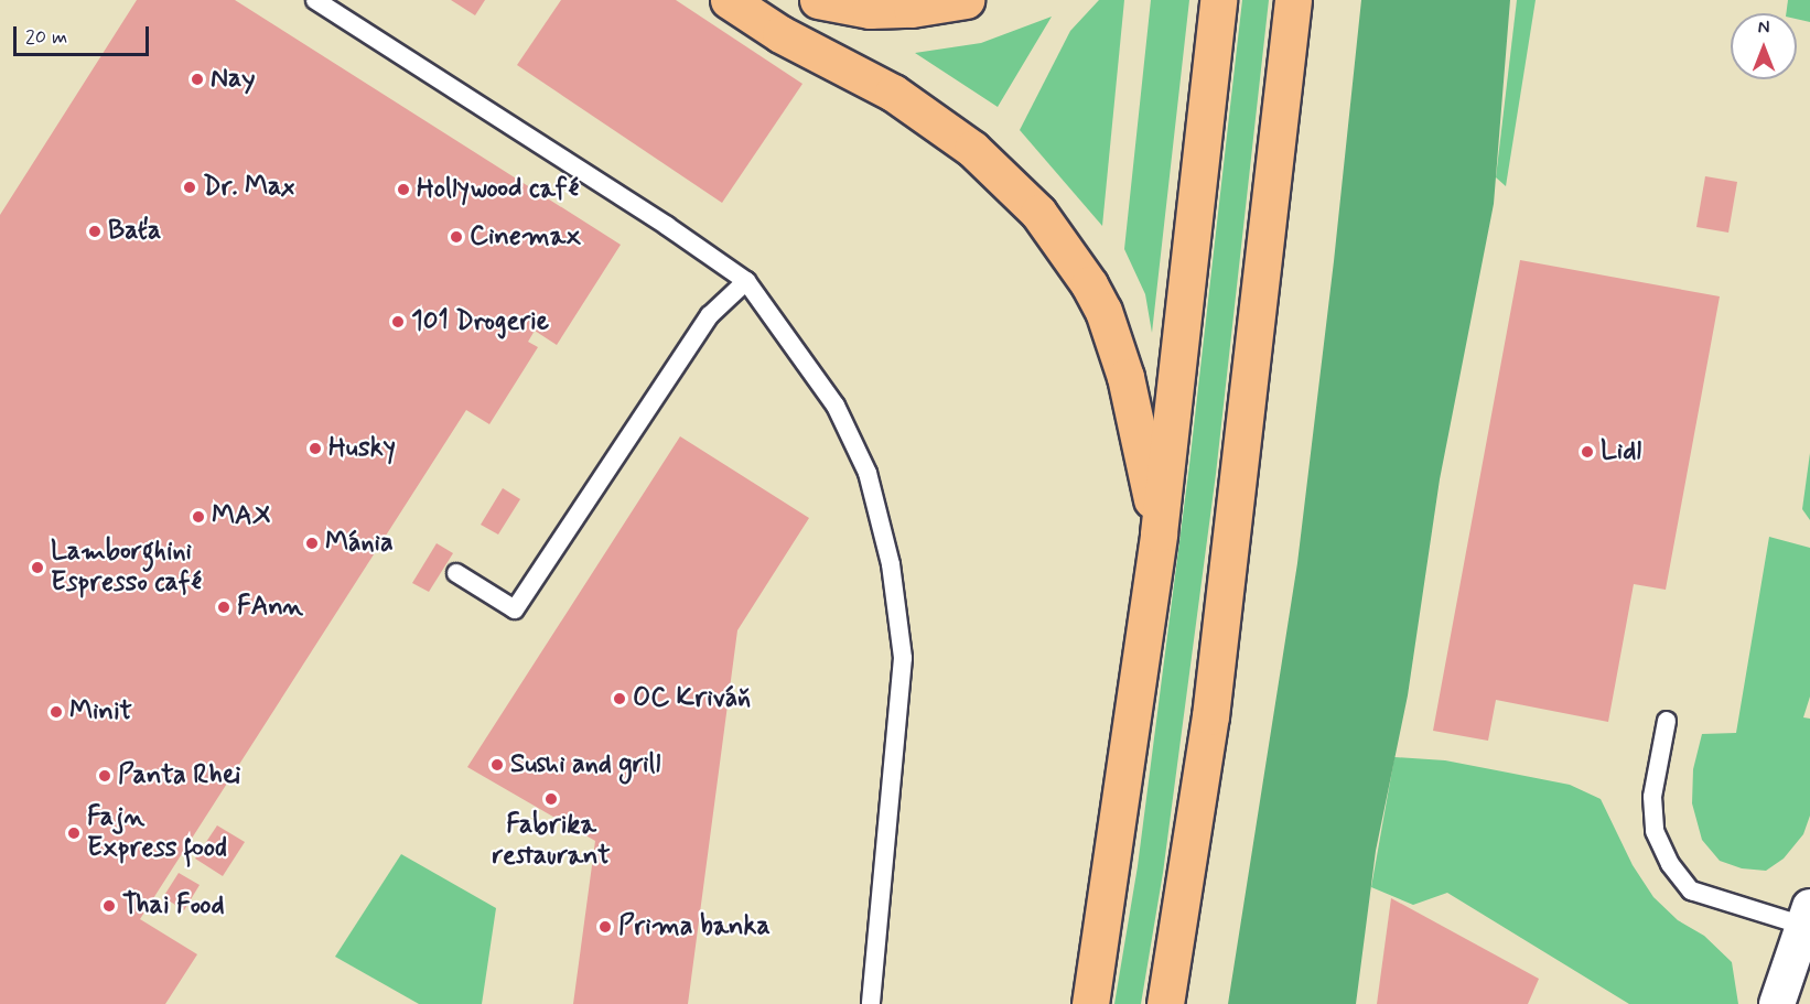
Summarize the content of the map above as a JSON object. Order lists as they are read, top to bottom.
{
  "places": [
    "Nay",
    "Dr. Max",
    "Hollywood café",
    "Baťa",
    "Cinemax",
    "101 Drogerie",
    "Husky",
    "Lidl",
    "MAX",
    "Mánia",
    "Lamborghini Espresso café",
    "FAnn",
    "OC Kriváň",
    "Minit",
    "Sushi and grill",
    "Panta Rhei",
    "Fabrika restaurant",
    "Fajn Express food",
    "Thai Food",
    "Prima banka"
  ],
  "scale_bar": "20 m",
  "north": "top"
}
